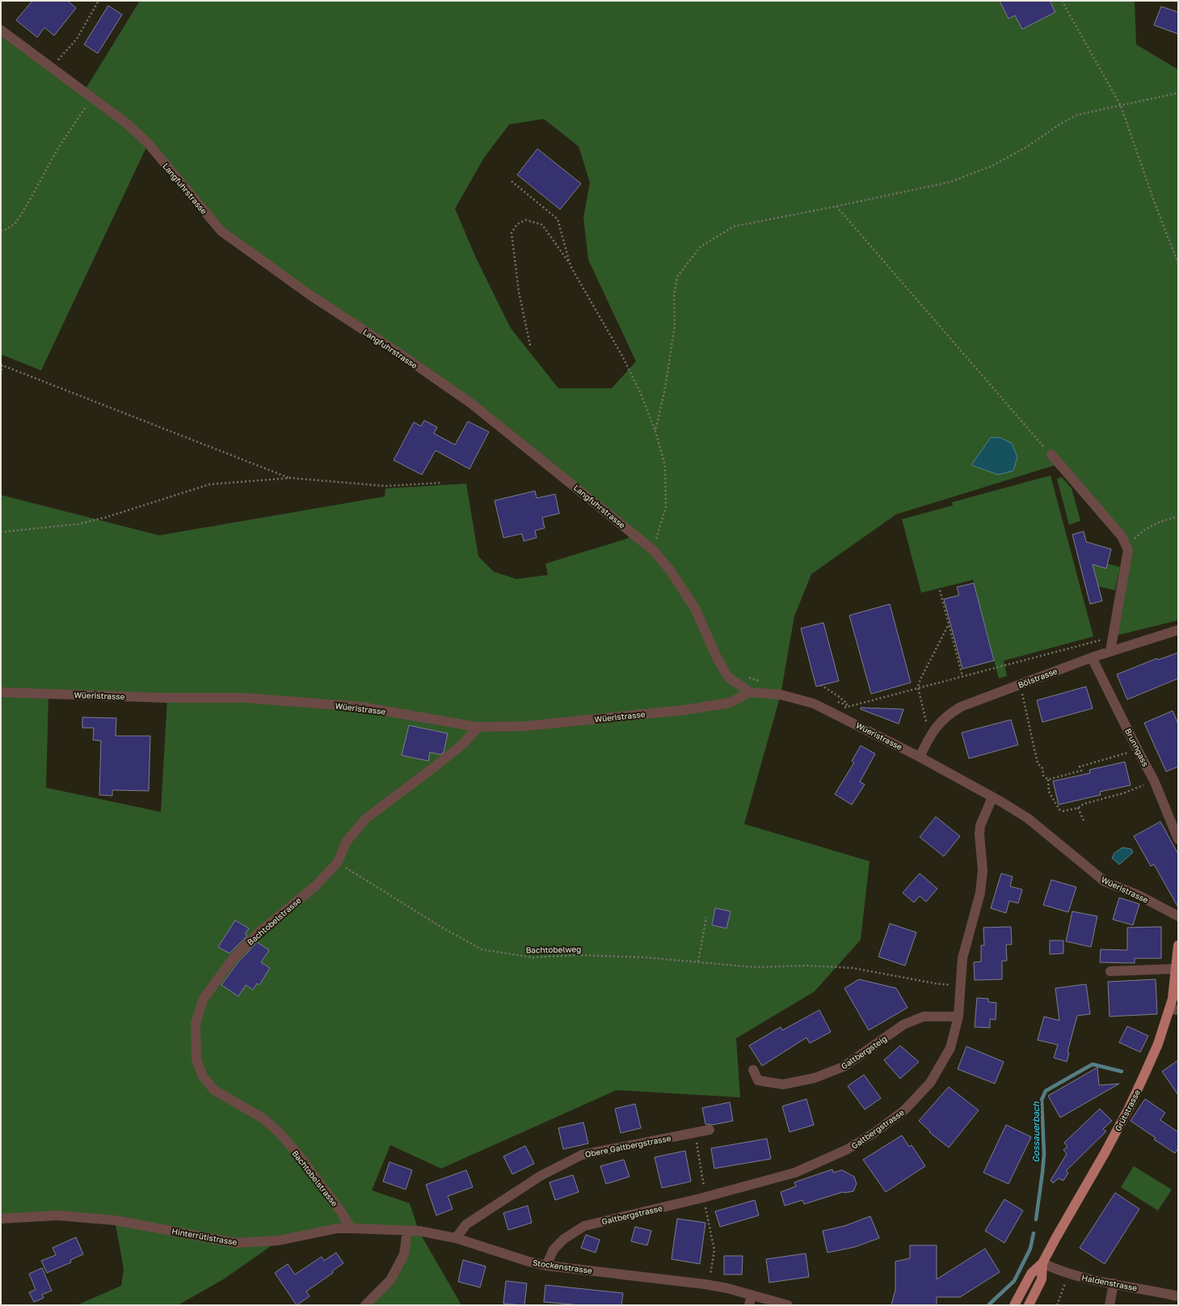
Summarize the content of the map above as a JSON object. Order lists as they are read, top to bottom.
{
  "streets": {
    "main road": ["Grütstrasse"],
    "street": [
      "Langfuhrstrasse",
      "Bölstrasse",
      "Wüeristrasse",
      "Brunngass",
      "Bachtobelstrasse",
      "Galtbergsteig",
      "Galtbergstrasse",
      "Obere Galtbergstrasse",
      "Hinterrütistrasse",
      "Stockenstrasse",
      "Haldenstrasse"
    ],
    "path": ["Bachtobelweg"]
  },
  "crossings": [
    ["Langfuhrstrasse", "Wüeristrasse"],
    ["Bölstrasse", "Wüeristrasse"],
    ["Bölstrasse", "Brunngass"],
    ["Wüeristrasse", "Bachtobelstrasse"],
    ["Wüeristrasse", "Galtbergstrasse"],
    ["Bachtobelstrasse", "Bachtobelweg"],
    ["Bachtobelstrasse", "Hinterrütistrasse"],
    ["Bachtobelweg", "Galtbergstrasse"],
    ["Galtbergsteig", "Galtbergstrasse"],
    ["Grütstrasse", "Haldenstrasse"],
    ["Galtbergstrasse", "Stockenstrasse"],
    ["Obere Galtbergstrasse", "Stockenstrasse"],
    ["Hinterrütistrasse", "Stockenstrasse"]
  ],
  "water": ["Gossauerbach"]
}
